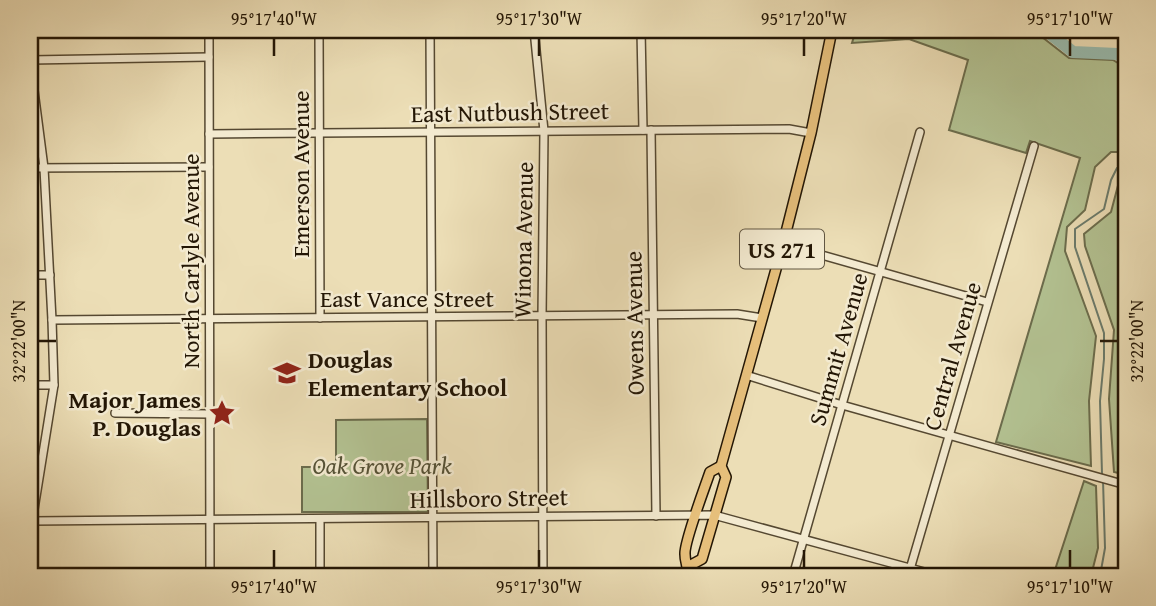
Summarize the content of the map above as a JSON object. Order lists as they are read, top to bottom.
{
  "streets": {
    "main road": ["US 271"],
    "street": [
      "East Nutbush Street",
      "Emerson Avenue",
      "Winona Avenue",
      "North Carlyle Avenue",
      "East Vance Street",
      "Owens Avenue",
      "Summit Avenue",
      "Central Avenue",
      "Hillsboro Street"
    ]
  },
  "crossings": [
    ["East Nutbush Street", "Emerson Avenue"],
    ["East Nutbush Street", "Winona Avenue"],
    ["East Nutbush Street", "US 271"],
    ["East Nutbush Street", "North Carlyle Avenue"],
    ["East Nutbush Street", "Owens Avenue"],
    ["Emerson Avenue", "East Vance Street"],
    ["Winona Avenue", "East Vance Street"],
    ["Winona Avenue", "Hillsboro Street"],
    ["US 271", "East Vance Street"],
    ["US 271", "Hillsboro Street"],
    ["North Carlyle Avenue", "East Vance Street"],
    ["North Carlyle Avenue", "Hillsboro Street"],
    ["East Vance Street", "Owens Avenue"],
    ["Owens Avenue", "Hillsboro Street"],
    ["Summit Avenue", "Hillsboro Street"],
    ["Central Avenue", "Hillsboro Street"]
  ],
  "parks": ["Oak Grove Park"],
  "places": {
    "school or university": ["Douglas Elementary School"],
    "place": ["Major James P. Douglas"]
  },
  "coordinates": [
    "95°17'40\"W",
    "95°17'30\"W",
    "95°17'20\"W",
    "95°17'10\"W",
    "32°22'00\"N"
  ]
}
